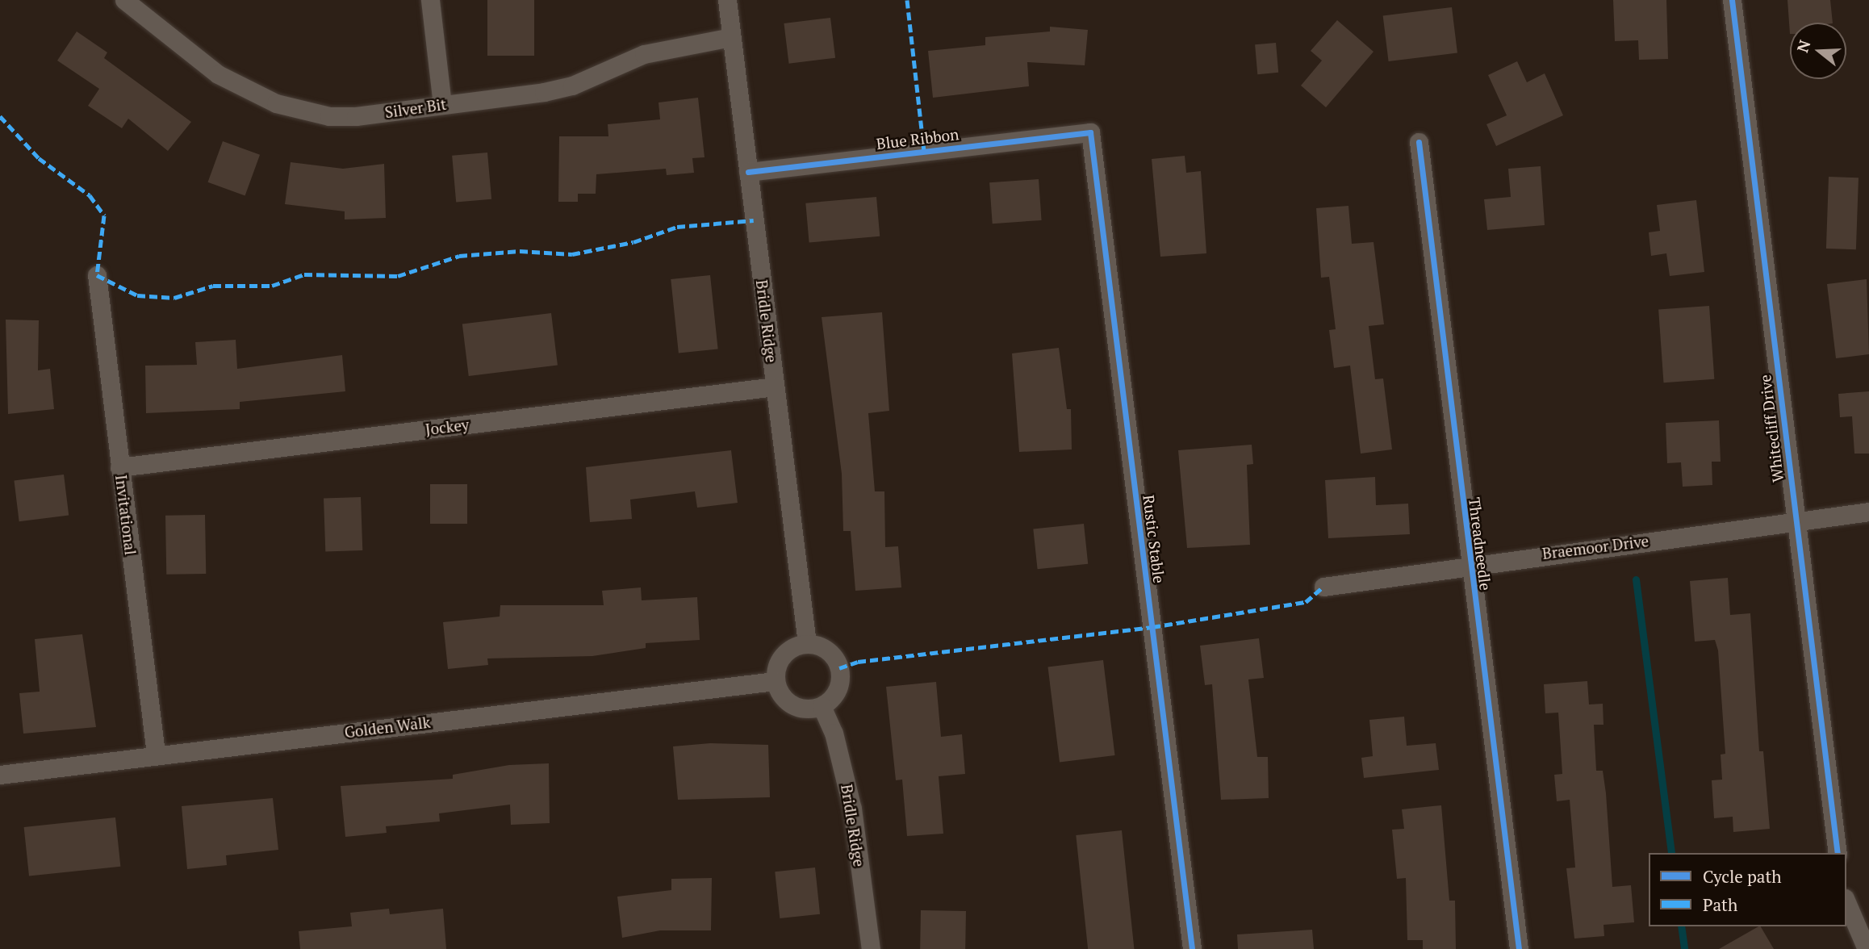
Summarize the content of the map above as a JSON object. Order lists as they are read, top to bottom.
{
  "streets": {
    "street": [
      "Silver Bit",
      "Blue Ribbon",
      "Bridle Ridge",
      "Jockey",
      "Whitecliff Drive",
      "Invitational",
      "Rustic Stable",
      "Threadneedle",
      "Braemoor Drive",
      "Golden Walk"
    ]
  },
  "crossings": [
    ["Silver Bit", "Bridle Ridge"],
    ["Blue Ribbon", "Bridle Ridge"],
    ["Blue Ribbon", "Rustic Stable"],
    ["Bridle Ridge", "Jockey"],
    ["Bridle Ridge", "Golden Walk"],
    ["Jockey", "Invitational"],
    ["Whitecliff Drive", "Braemoor Drive"],
    ["Invitational", "Golden Walk"],
    ["Threadneedle", "Braemoor Drive"]
  ],
  "legend": ["Cycle path", "Path"],
  "north": "left"
}
